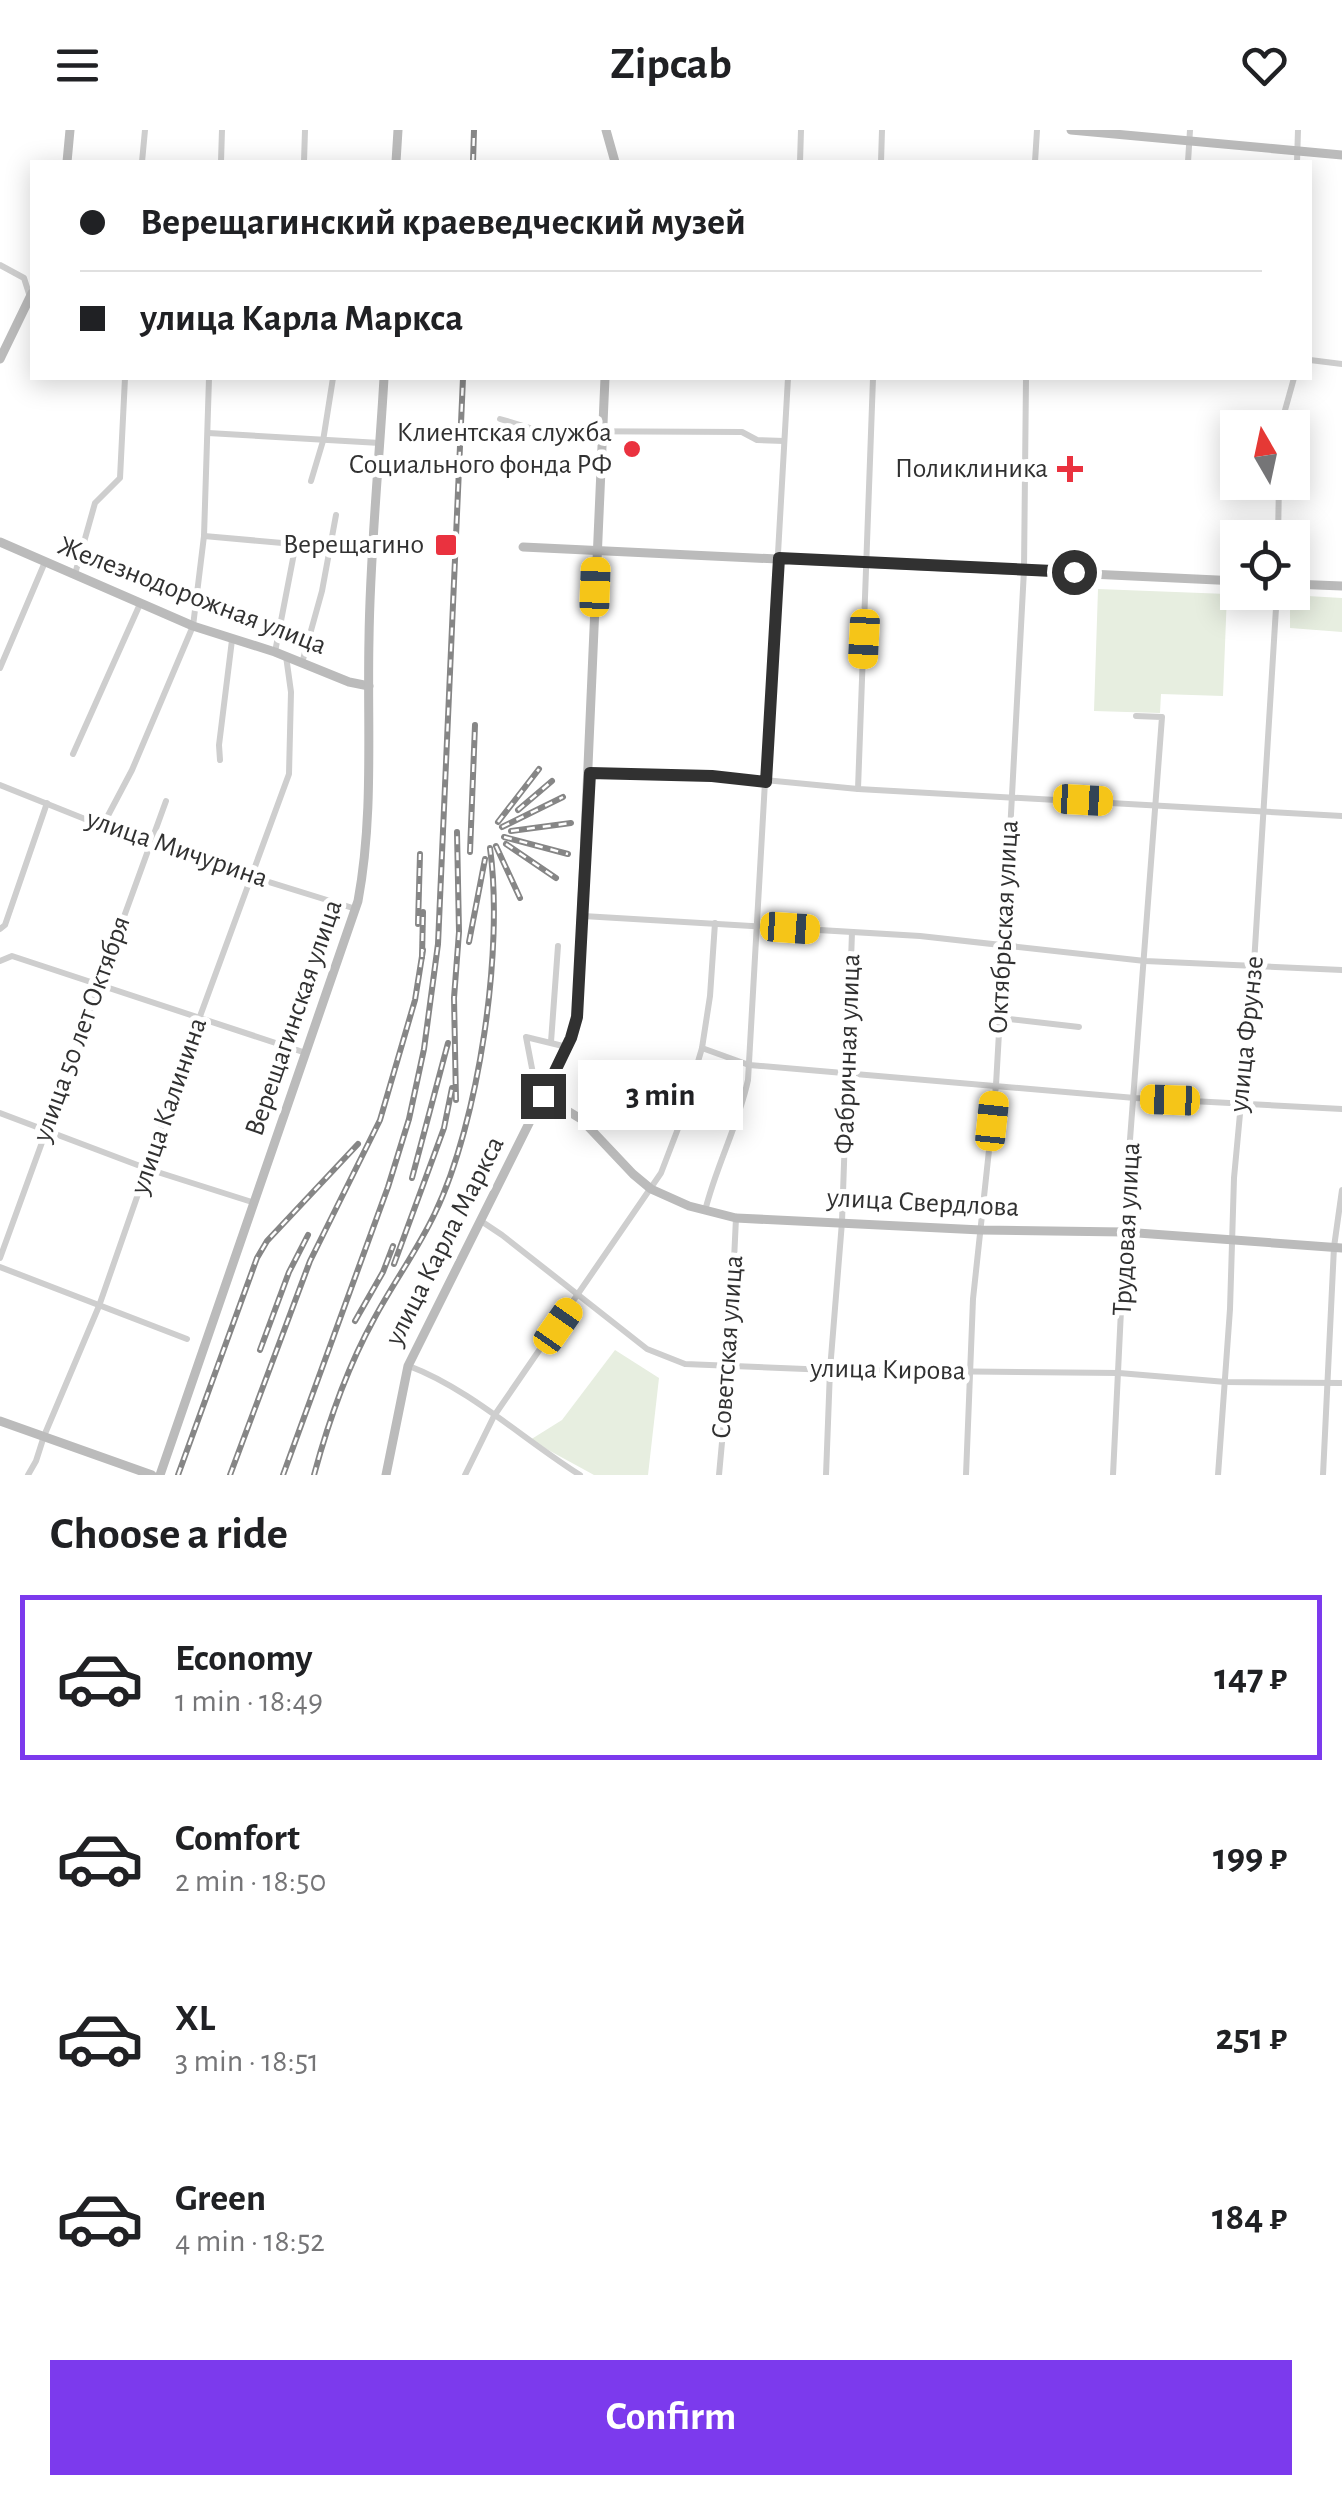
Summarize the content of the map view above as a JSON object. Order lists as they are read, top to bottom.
{
  "streets": {
    "street": [
      "Железнодорожная улица",
      "улица Мичурина",
      "Октябрьская улица",
      "Верещагинская улица",
      "улица 50 лет Октября",
      "улица Фрунзе",
      "Фабричная улица",
      "улица Калинина",
      "улица Свердлова",
      "Трудовая улица",
      "улица Карла Маркса",
      "Советская улица",
      "улица Кирова"
    ]
  },
  "crossings": [
    ["Железнодорожная улица", "Верещагинская улица"],
    ["Железнодорожная улица", "улица Калинина"],
    ["улица Мичурина", "Верещагинская улица"],
    ["улица Мичурина", "улица 50 лет Октября"],
    ["улица Мичурина", "улица Калинина"],
    ["Октябрьская улица", "улица Свердлова"],
    ["Октябрьская улица", "улица Кирова"],
    ["улица Фрунзе", "улица Свердлова"],
    ["улица Фрунзе", "улица Кирова"],
    ["Фабричная улица", "улица Свердлова"],
    ["Фабричная улица", "улица Кирова"],
    ["улица Свердлова", "Трудовая улица"],
    ["улица Свердлова", "улица Карла Маркса"],
    ["улица Свердлова", "Советская улица"],
    ["Трудовая улица", "улица Кирова"],
    ["улица Карла Маркса", "улица Кирова"],
    ["Советская улица", "улица Кирова"]
  ],
  "places": {
    "other": ["Клиентская служба Социального фонда РФ"],
    "health": ["Поликлиника"],
    "transit": ["Верещагино"]
  },
  "north": "top",
  "page": {
    "header": "Zipcab",
    "banner": ["Верещагинский краеведческий музей", "улица Карла Маркса"],
    "bubble": "3 min",
    "heading": "Choose a ride",
    "list": [
      {
        "name": "Economy",
        "note": "1 min · 18:49",
        "value": "147 ₽"
      },
      {
        "name": "Comfort",
        "note": "2 min · 18:50",
        "value": "199 ₽"
      },
      {
        "name": "XL",
        "note": "3 min · 18:51",
        "value": "251 ₽"
      },
      {
        "name": "Green",
        "note": "4 min · 18:52",
        "value": "184 ₽"
      }
    ],
    "buttons": "Confirm"
  }
}
